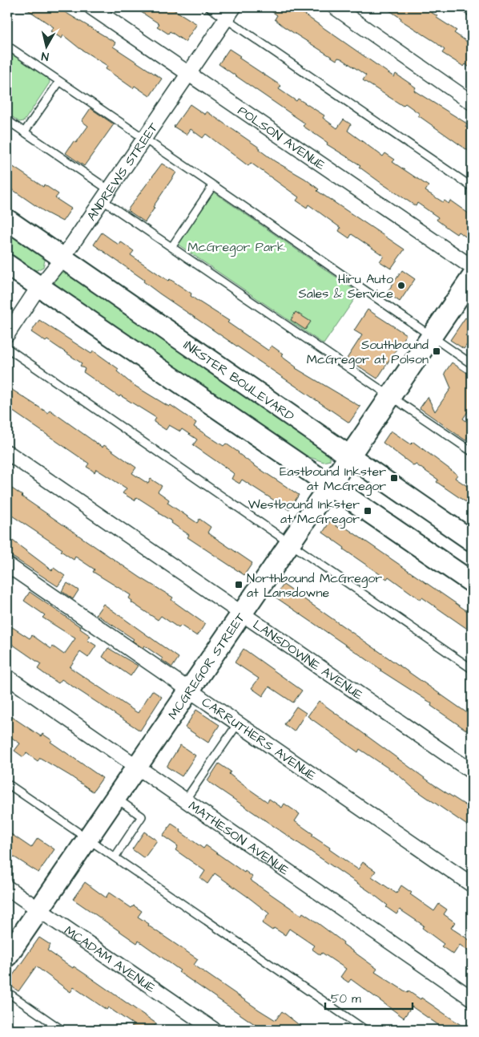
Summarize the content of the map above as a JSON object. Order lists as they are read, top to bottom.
{
  "streets": {
    "main road": ["INKSTER BOULEVARD", "MCGREGOR STREET"],
    "street": [
      "POLSON AVENUE",
      "ANDREWS STREET",
      "LANSDOWNE AVENUE",
      "CARRUTHERS AVENUE",
      "MATHESON AVENUE",
      "MCADAM AVENUE"
    ]
  },
  "crossings": [
    ["POLSON AVENUE", "ANDREWS STREET"],
    ["ANDREWS STREET", "INKSTER BOULEVARD"],
    ["INKSTER BOULEVARD", "MCGREGOR STREET"],
    ["LANSDOWNE AVENUE", "MCGREGOR STREET"],
    ["MCGREGOR STREET", "CARRUTHERS AVENUE"],
    ["MCGREGOR STREET", "MATHESON AVENUE"],
    ["MCGREGOR STREET", "MCADAM AVENUE"]
  ],
  "parks": ["McGregor Park"],
  "places": {
    "other": ["Hiru Auto Sales & Service"],
    "transit": [
      "Southbound McGregor at Polson",
      "Eastbound Inkster at McGregor",
      "Westbound Inkster at McGregor",
      "Northbound McGregor at Lansdowne"
    ]
  },
  "scale_bar": "50 m",
  "north": "bottom"
}
